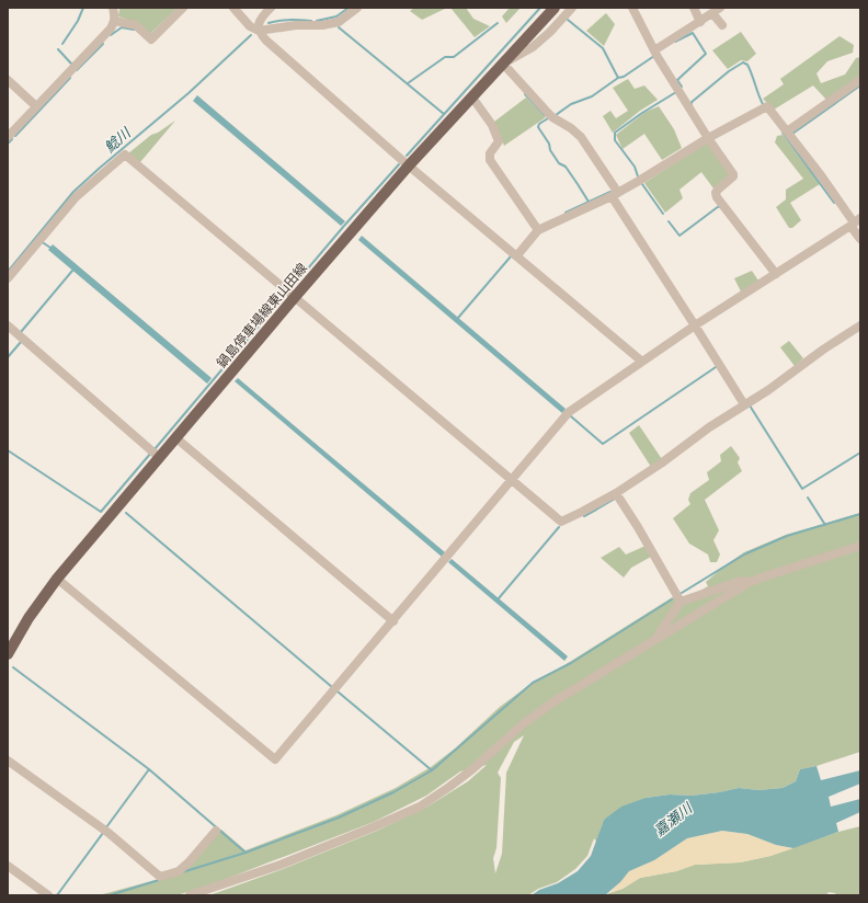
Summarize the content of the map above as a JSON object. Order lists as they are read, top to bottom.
{
  "streets": {
    "main road": ["鍋島停車場線東山田線"]
  },
  "water": ["鯰川", "嘉瀬川"]
}
